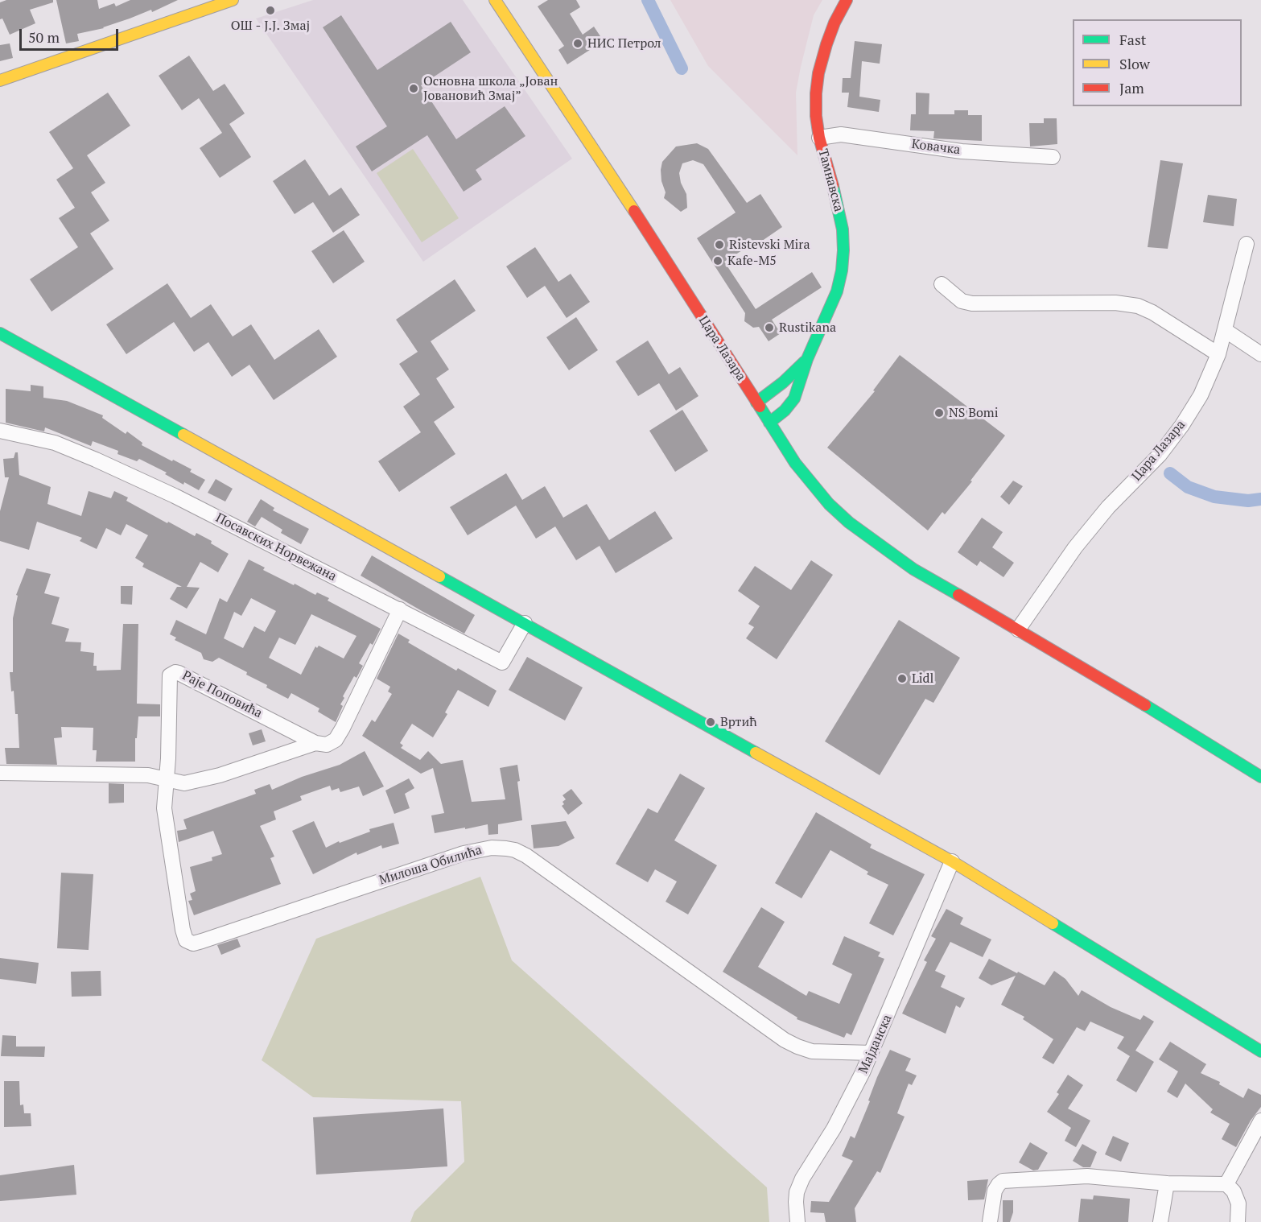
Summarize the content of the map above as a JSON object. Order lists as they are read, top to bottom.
{
  "streets": {
    "street": [
      "Ковачка",
      "Тамнавска",
      "Цара Лазара",
      "Посавских Норвежана",
      "Раје Поповића",
      "Милоша Обилића",
      "Мајданска"
    ]
  },
  "crossings": [
    ["Ковачка", "Тамнавска"],
    ["Тамнавска", "Цара Лазара"],
    ["Раје Поповића", "Милоша Обилића"],
    ["Милоша Обилића", "Мајданска"]
  ],
  "places": [
    "ОШ - Ј.Ј. Змај",
    "НИС Петрол",
    "Основна школа „Јован Јовановић Змај”",
    "Ristevski Mira",
    "Kafe-M5",
    "Rustikana",
    "NS Bomi",
    "Lidl",
    "Вртић"
  ],
  "legend": ["Fast", "Slow", "Jam"],
  "scale_bar": "50 m"
}
